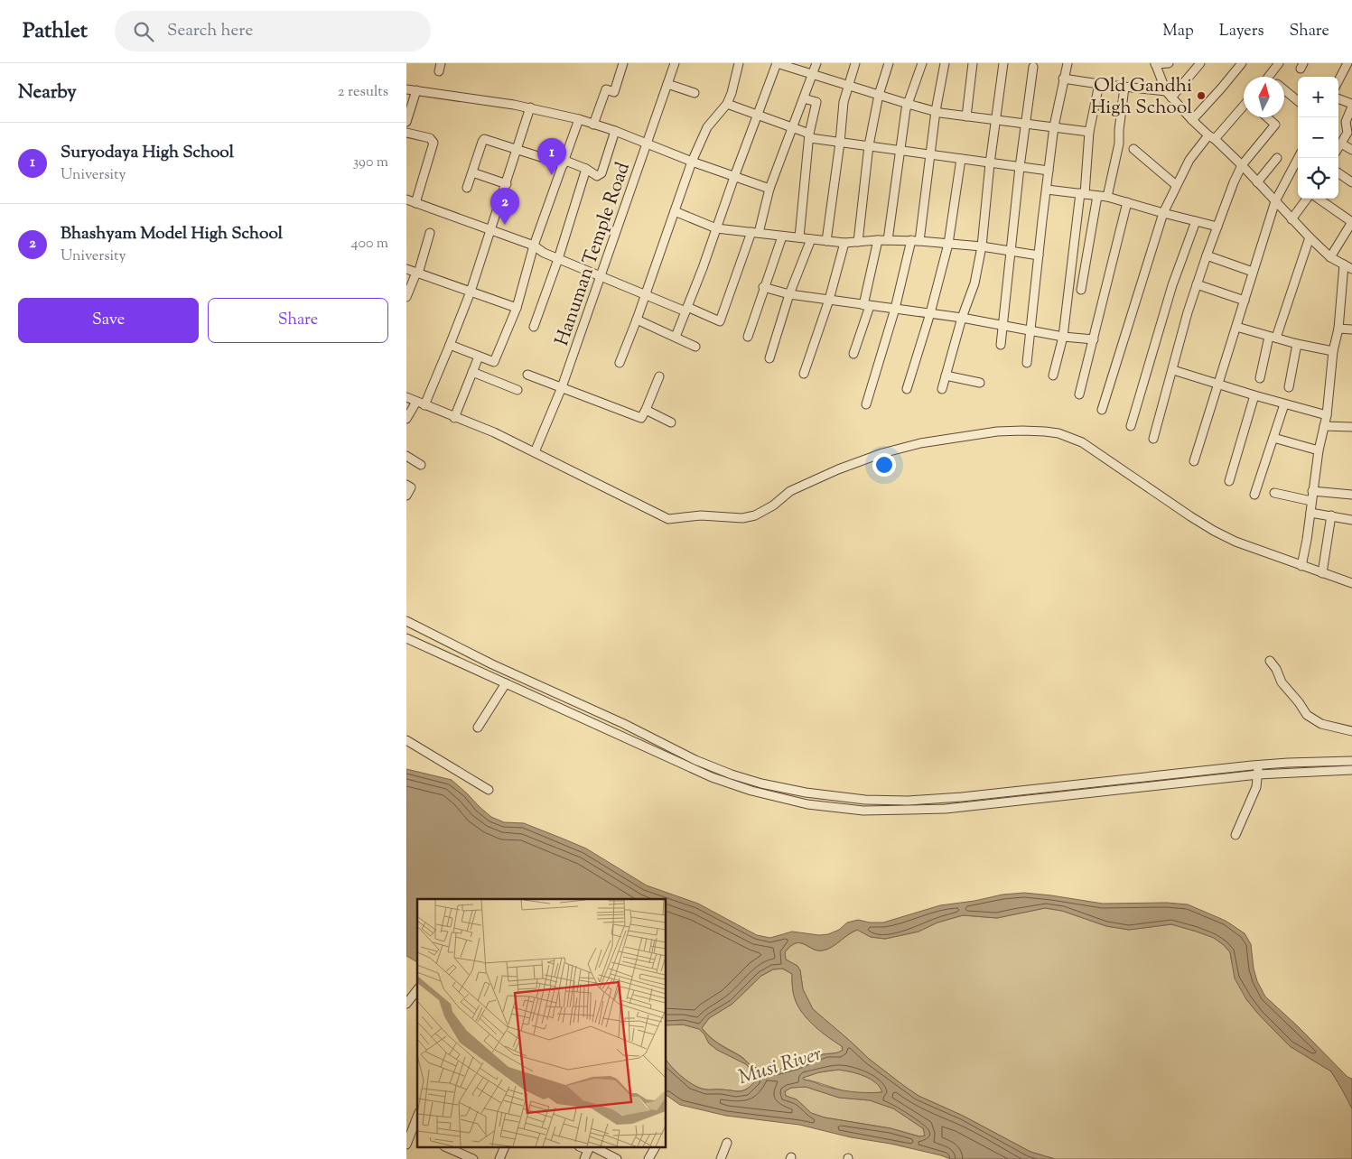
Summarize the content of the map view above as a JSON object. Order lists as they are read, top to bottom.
{
  "streets": {
    "street": ["Hanuman Temple Road"]
  },
  "water": ["Musi River"],
  "places": ["Old Gandhi High School"],
  "north": "top",
  "page": {
    "header": "Pathlet",
    "search": "Search here",
    "nav": ["Map", "Layers", "Share"],
    "heading": ["Nearby", "2 results"],
    "map_buttons": ["+", "−"],
    "list": [
      {
        "mark": "1",
        "name": "Suryodaya High School",
        "note": "University",
        "value": "390 m"
      },
      {
        "mark": "2",
        "name": "Bhashyam Model High School",
        "note": "University",
        "value": "400 m"
      }
    ],
    "pins": ["1", "2"],
    "buttons": ["Save", "Share"]
  }
}
